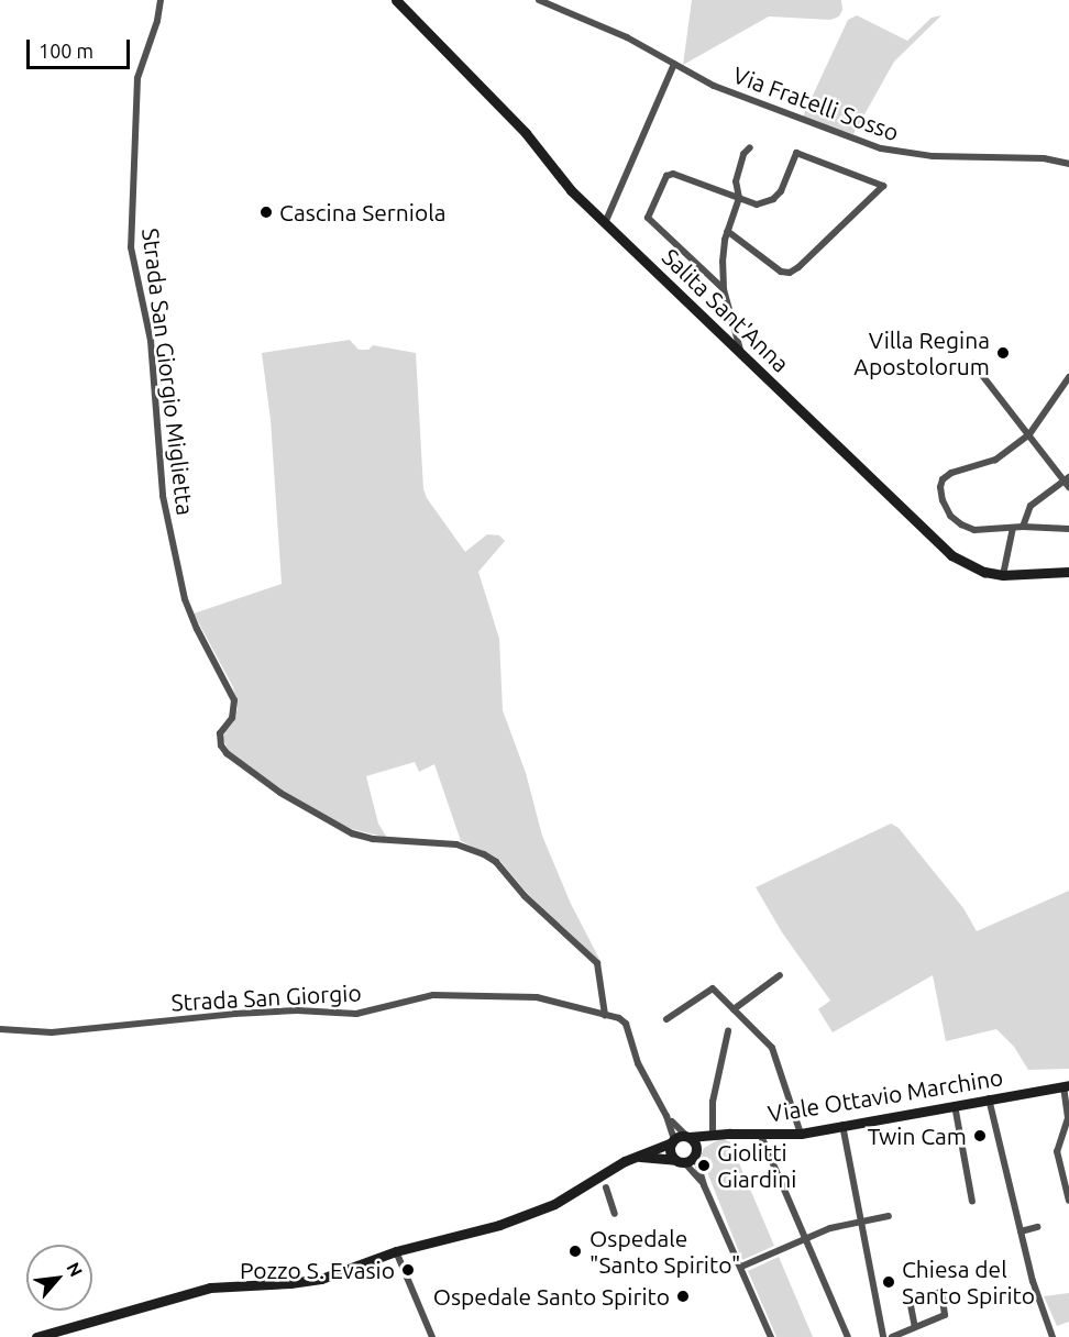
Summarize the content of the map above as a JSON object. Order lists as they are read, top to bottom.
{
  "streets": {
    "street": [
      "Via Fratelli Sosso",
      "Salita Sant'Anna",
      "Strada San Giorgio Miglietta",
      "Strada San Giorgio",
      "Viale Ottavio Marchino"
    ]
  },
  "crossings": [
    ["Strada San Giorgio Miglietta", "Strada San Giorgio"],
    ["Strada San Giorgio", "Viale Ottavio Marchino"]
  ],
  "places": [
    "Cascina Serniola",
    "Villa Regina Apostolorum",
    "Twin Cam",
    "Giolitti Giardini",
    "Ospedale \"Santo Spirito\"",
    "Pozzo S. Evasio",
    "Chiesa del Santo Spirito",
    "Ospedale Santo Spirito"
  ],
  "scale_bar": "100 m",
  "north": "top right"
}
